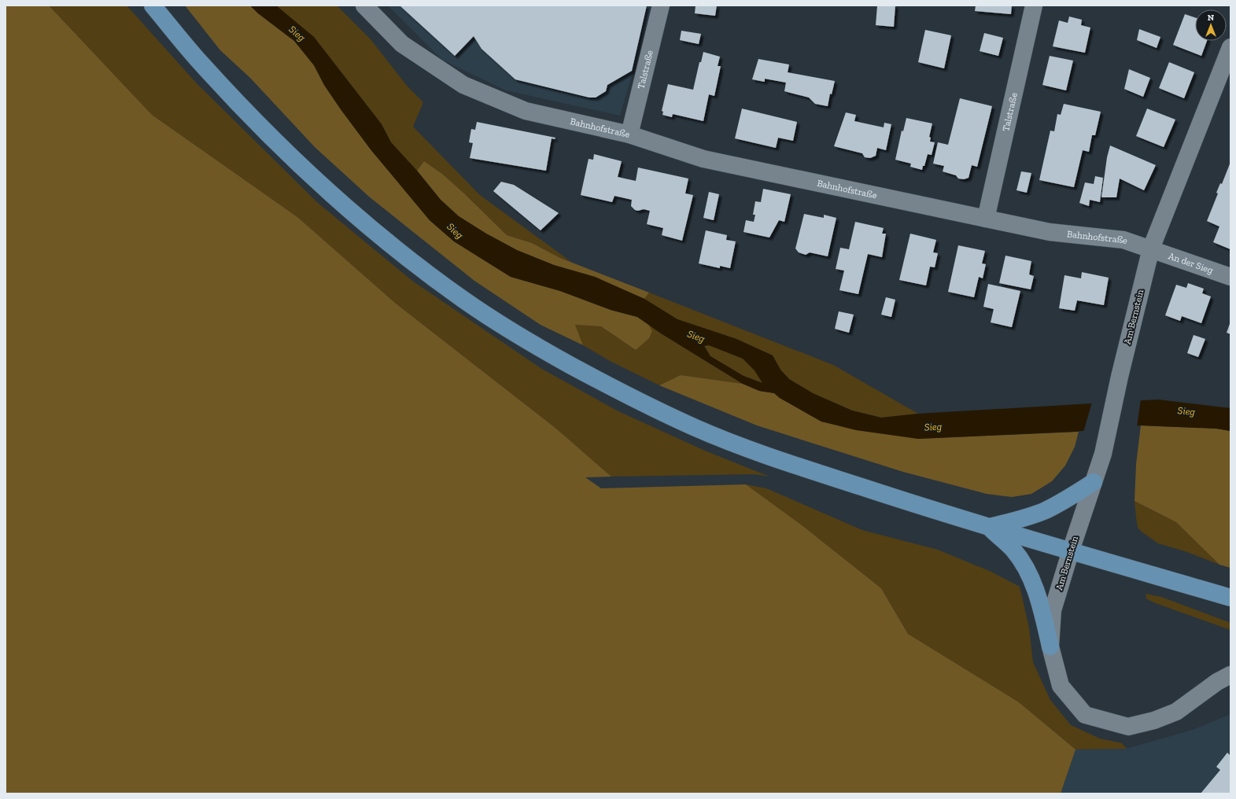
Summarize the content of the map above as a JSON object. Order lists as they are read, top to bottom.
{
  "streets": {
    "street": [
      "Talstraße",
      "Bahnhofstraße",
      "An der Sieg",
      "Am Bernstein"
    ]
  },
  "crossings": [
    ["Talstraße", "Bahnhofstraße"],
    ["Bahnhofstraße", "An der Sieg"],
    ["Bahnhofstraße", "Am Bernstein"],
    ["An der Sieg", "Am Bernstein"]
  ],
  "water": ["Sieg"],
  "north": "top"
}
